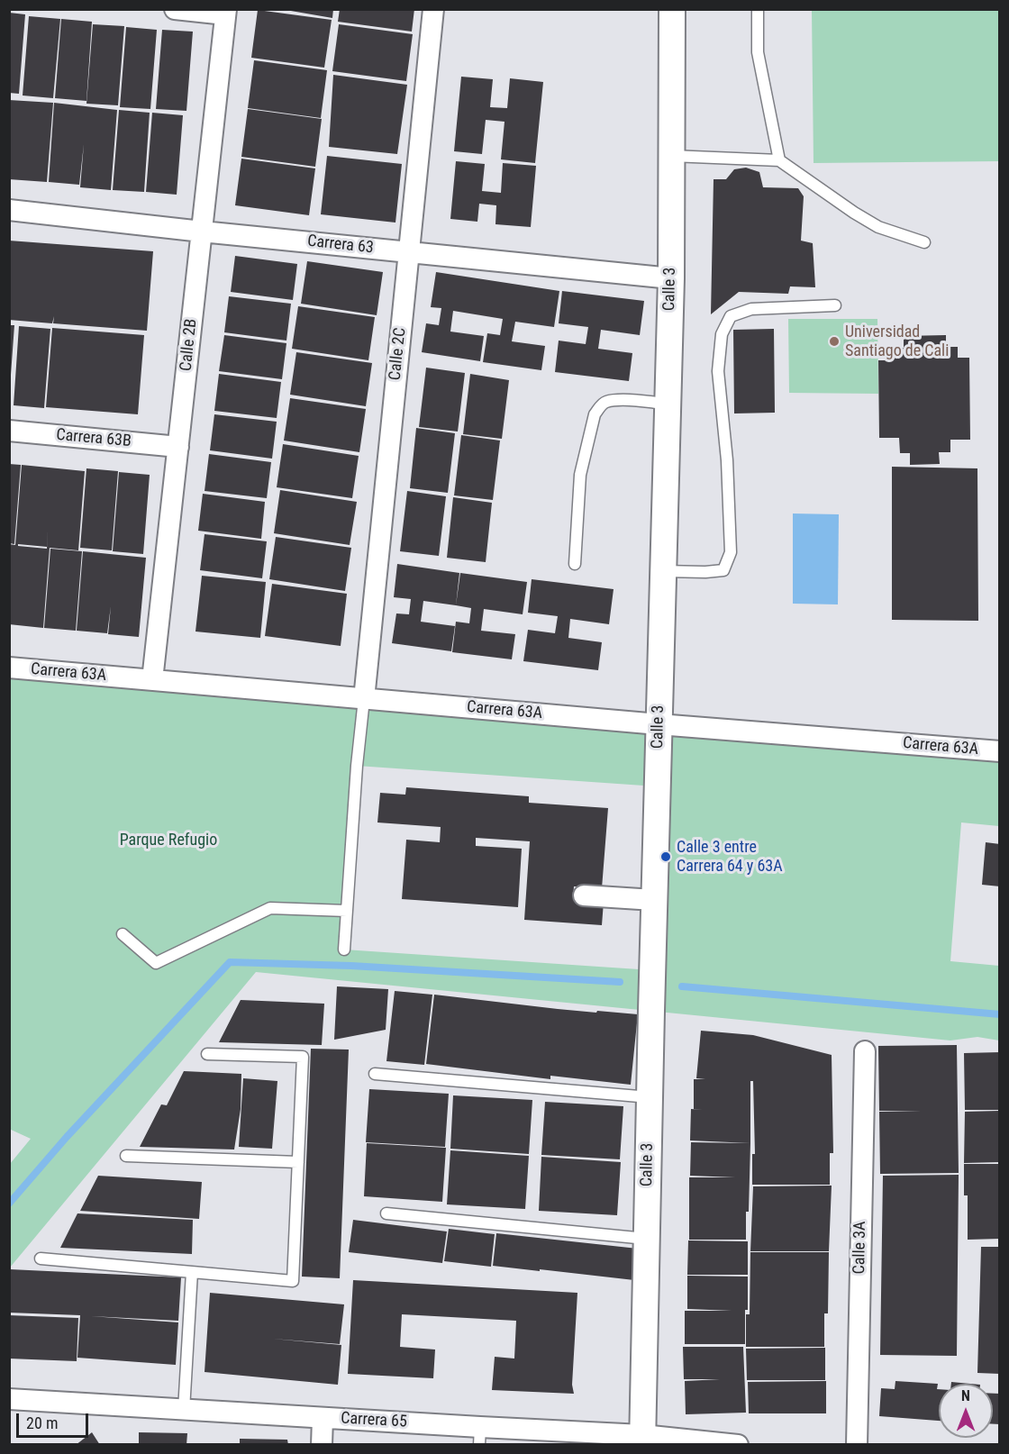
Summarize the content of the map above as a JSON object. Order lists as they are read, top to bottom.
{
  "streets": {
    "street": [
      "Carrera 63",
      "Calle 3",
      "Calle 2B",
      "Calle 2C",
      "Carrera 63B",
      "Carrera 63A",
      "Calle 3A",
      "Carrera 65"
    ]
  },
  "crossings": [
    ["Carrera 63", "Calle 3"],
    ["Carrera 63", "Calle 2B"],
    ["Carrera 63", "Calle 2C"],
    ["Calle 3", "Carrera 63A"],
    ["Calle 3", "Carrera 65"],
    ["Calle 2B", "Carrera 63B"],
    ["Calle 2B", "Carrera 63A"],
    ["Calle 2C", "Carrera 63A"]
  ],
  "parks": ["Parque Refugio"],
  "places": ["Universidad Santiago de Cali", "Calle 3 entre Carrera 64 y 63A"],
  "scale_bar": "20 m",
  "north": "top"
}
